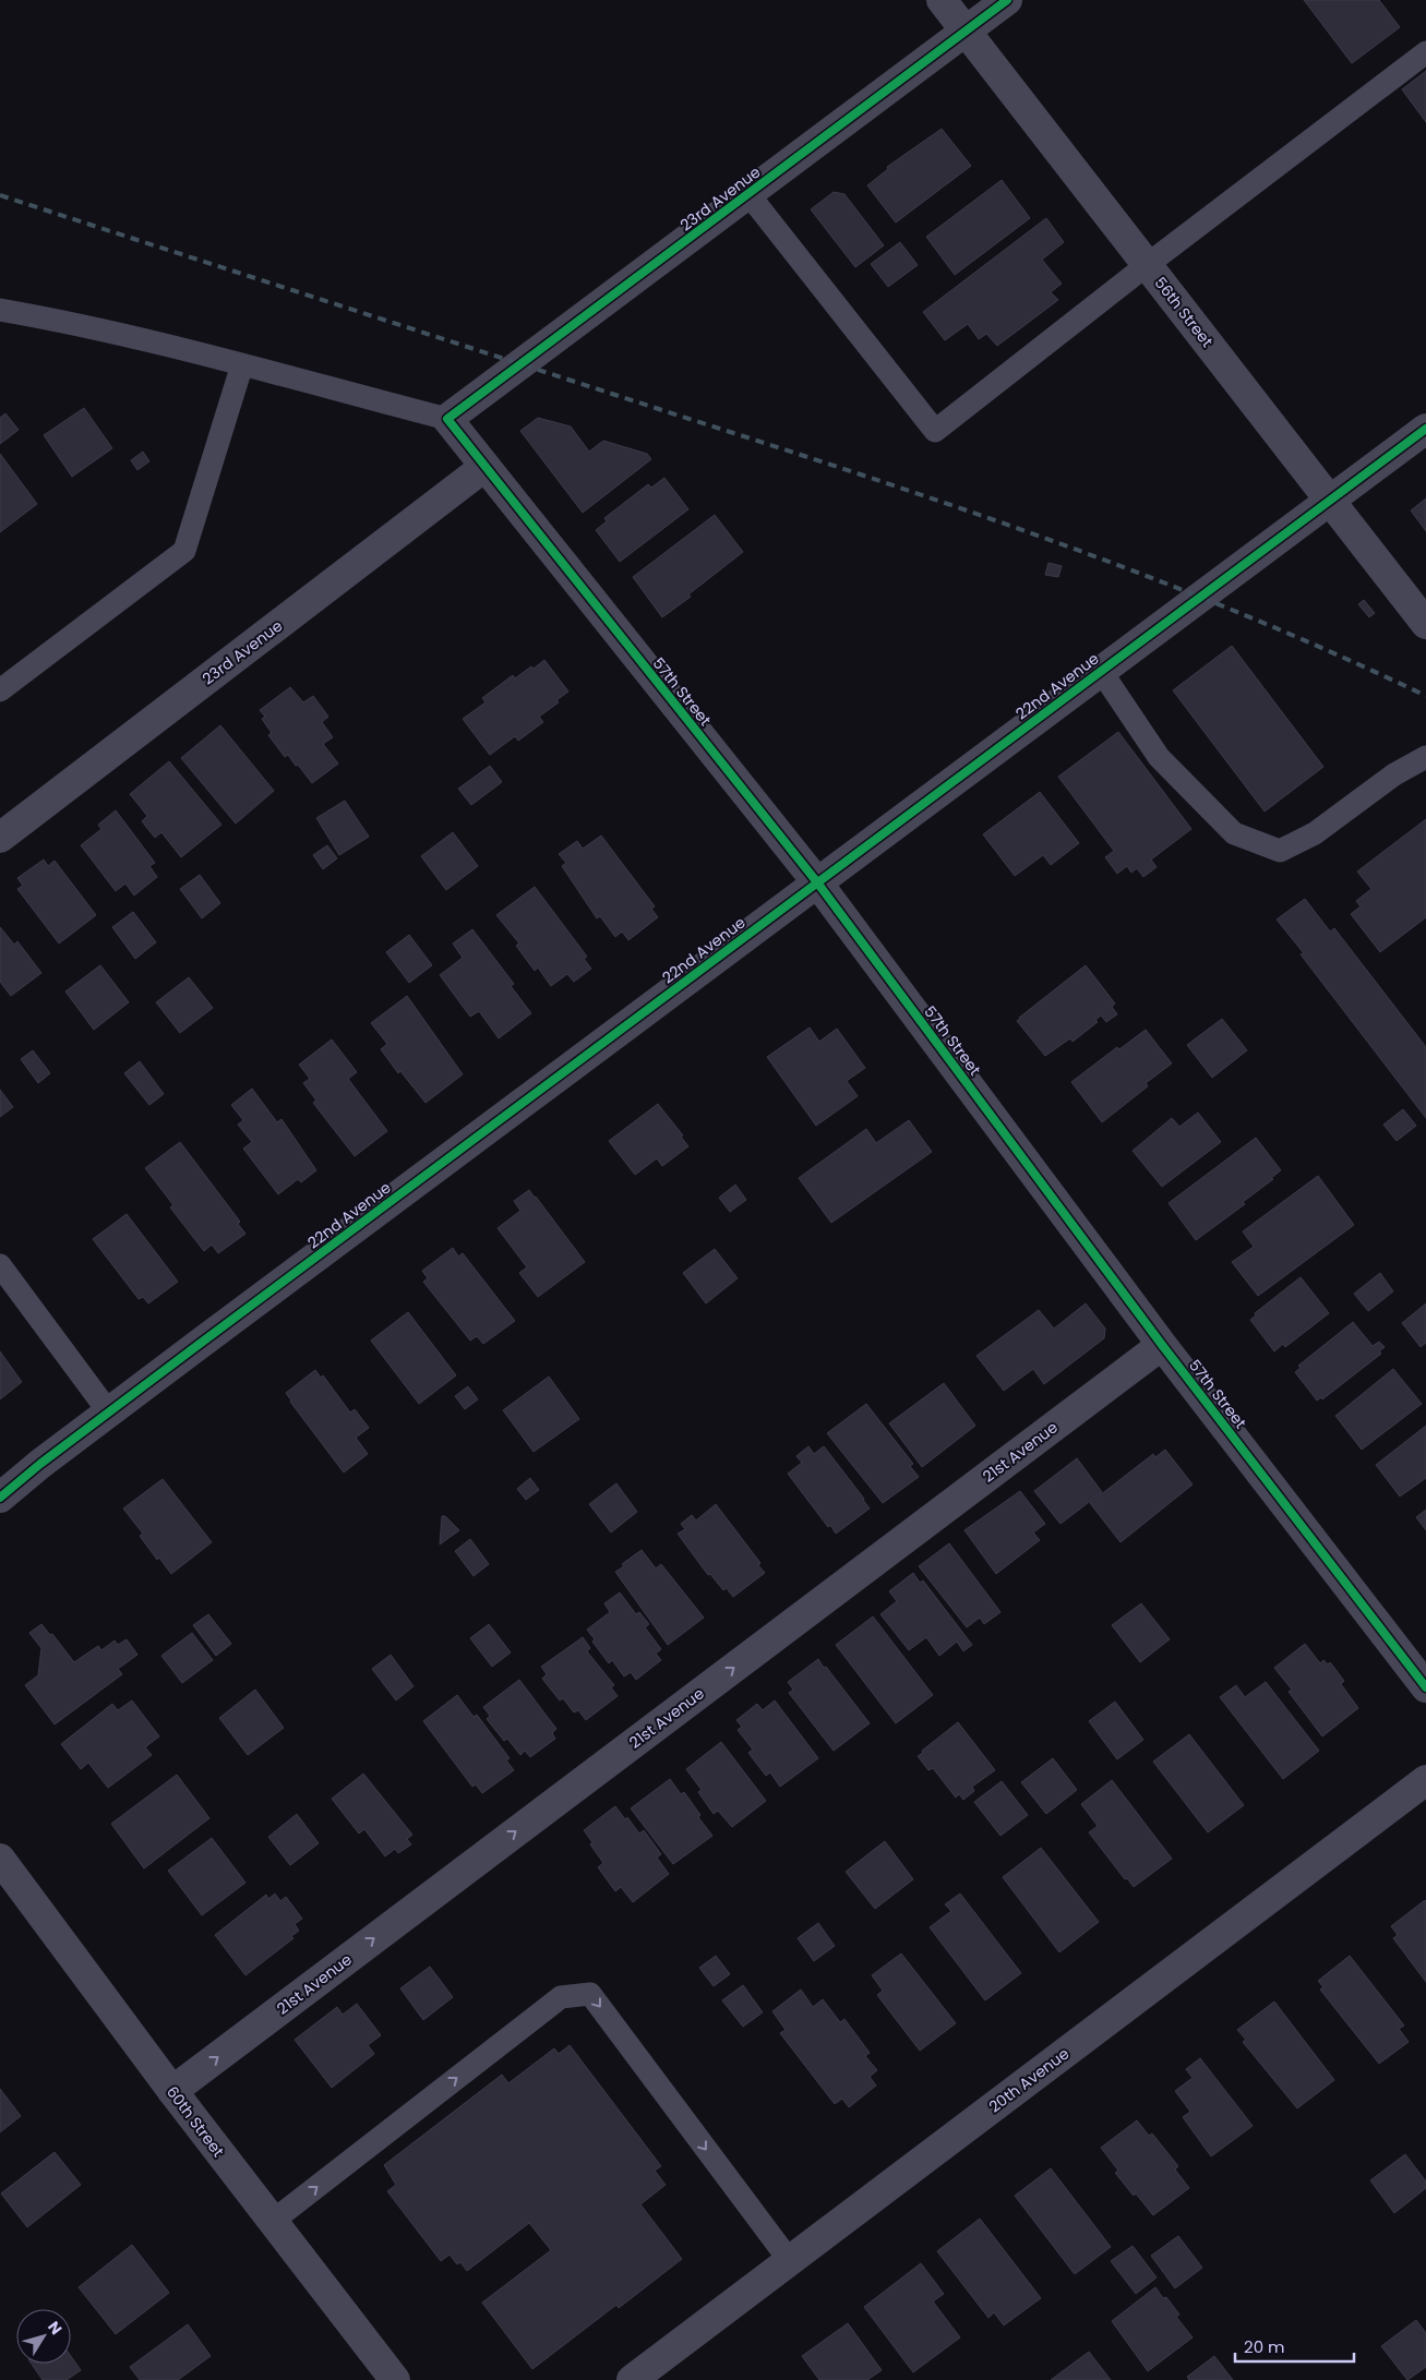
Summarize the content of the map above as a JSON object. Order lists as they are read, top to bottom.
{
  "streets": {
    "street": [
      "23rd Avenue",
      "56th Street",
      "22nd Avenue",
      "57th Street",
      "21st Avenue",
      "20th Avenue",
      "60th Street"
    ]
  },
  "crossings": [
    ["23rd Avenue", "56th Street"],
    ["23rd Avenue", "57th Street"],
    ["56th Street", "22nd Avenue"],
    ["22nd Avenue", "57th Street"],
    ["57th Street", "21st Avenue"],
    ["21st Avenue", "60th Street"]
  ],
  "one_way": ["21st Avenue"],
  "scale_bar": "20 m",
  "north": "top right"
}
